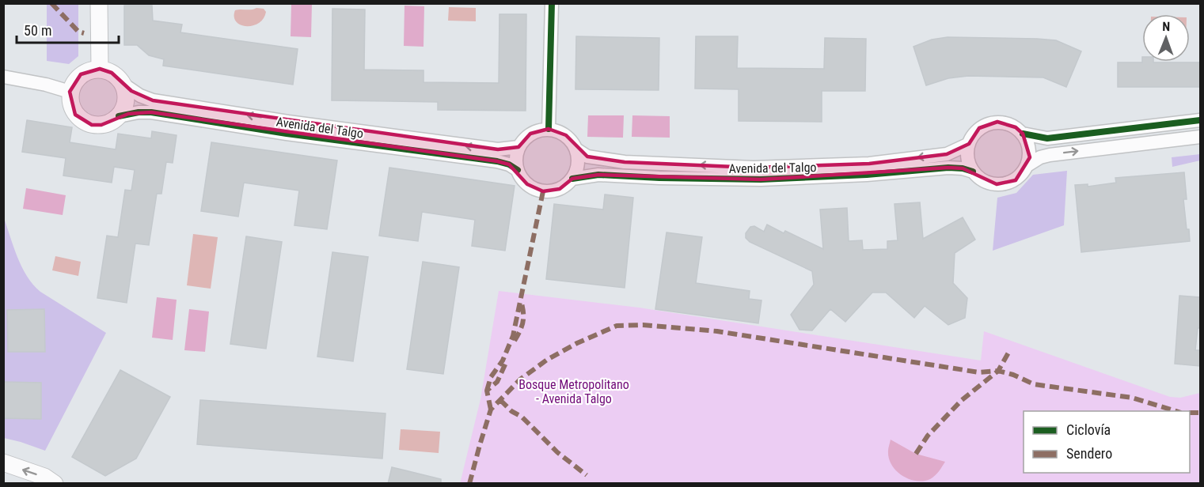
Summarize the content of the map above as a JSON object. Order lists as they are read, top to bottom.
{
  "streets": {
    "street": ["Avenida del Talgo"]
  },
  "parks": ["Bosque Metropolitano - Avenida Talgo"],
  "legend": ["Ciclovía", "Sendero"],
  "scale_bar": "50 m",
  "north": "top"
}
